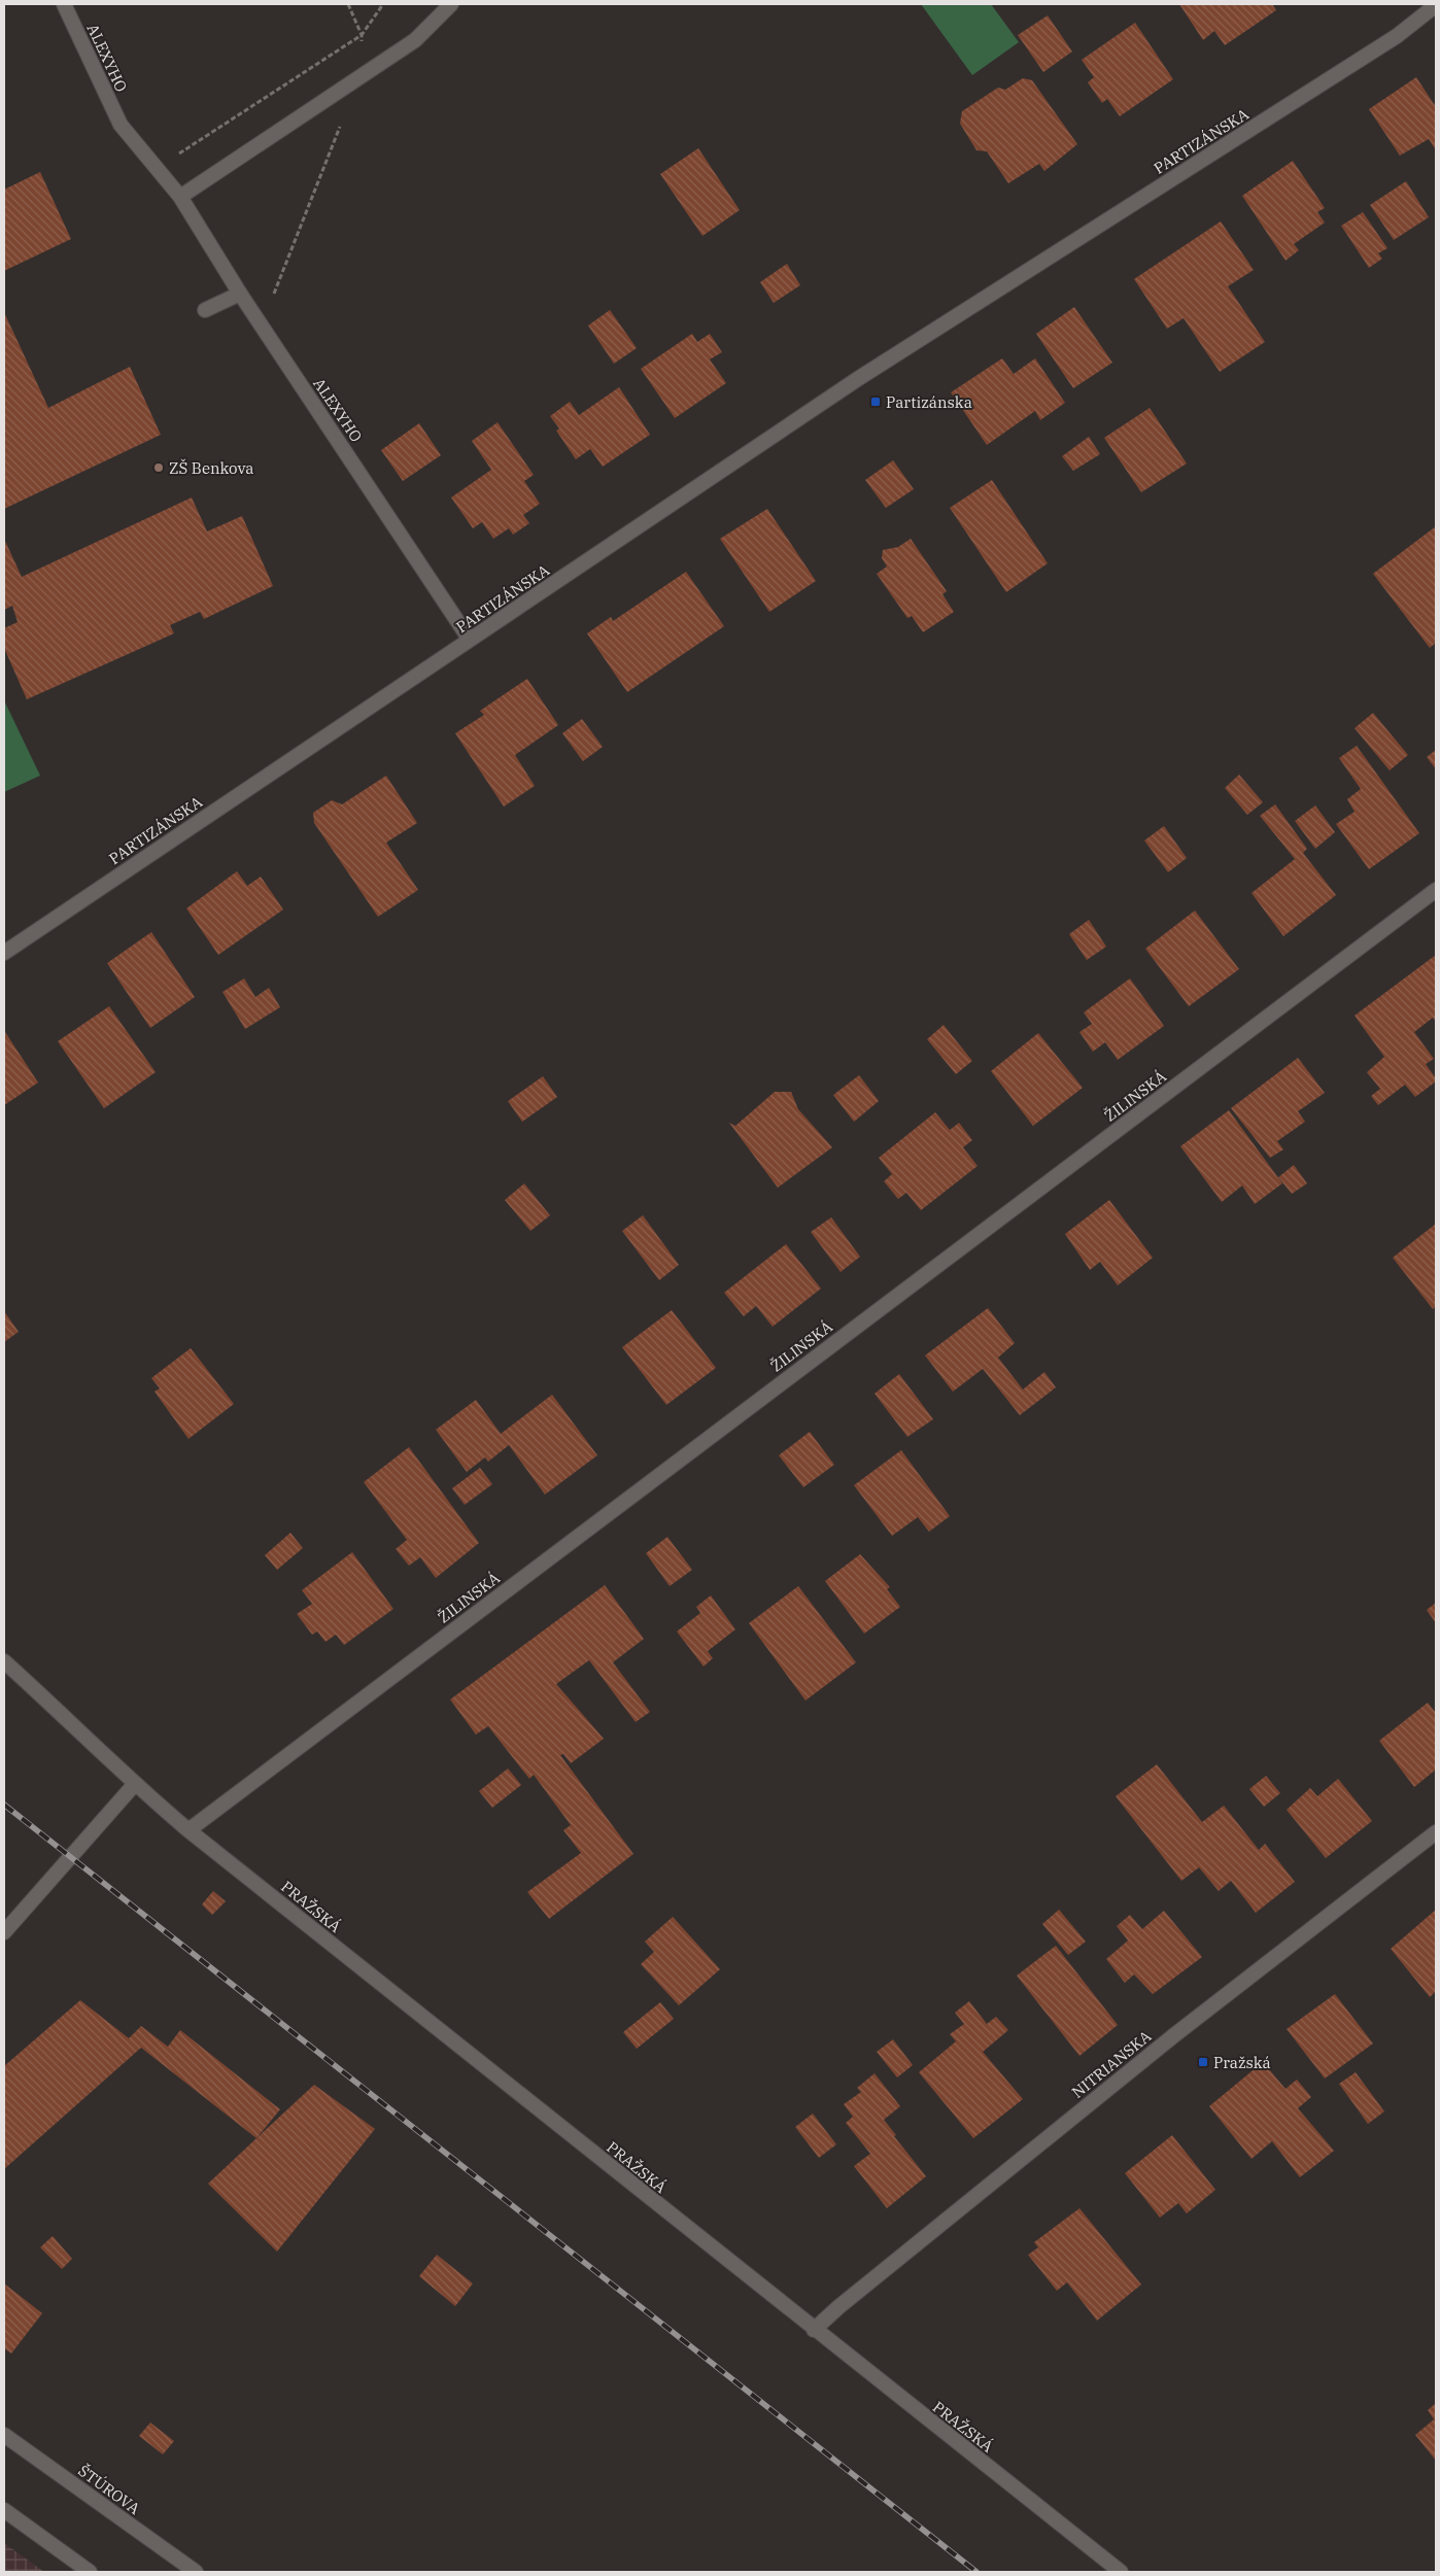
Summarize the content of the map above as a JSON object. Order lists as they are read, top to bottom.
{
  "streets": {
    "street": [
      "ALEXYHO",
      "PARTIZÁNSKA",
      "ŽILINSKÁ",
      "PRAŽSKÁ",
      "NITRIANSKA",
      "ŠTÚROVA"
    ]
  },
  "crossings": [
    ["ALEXYHO", "PARTIZÁNSKA"],
    ["ŽILINSKÁ", "PRAŽSKÁ"],
    ["PRAŽSKÁ", "NITRIANSKA"]
  ],
  "places": {
    "transit": ["Partizánska", "Pražská"],
    "other": ["ZŠ Benkova"]
  }
}
